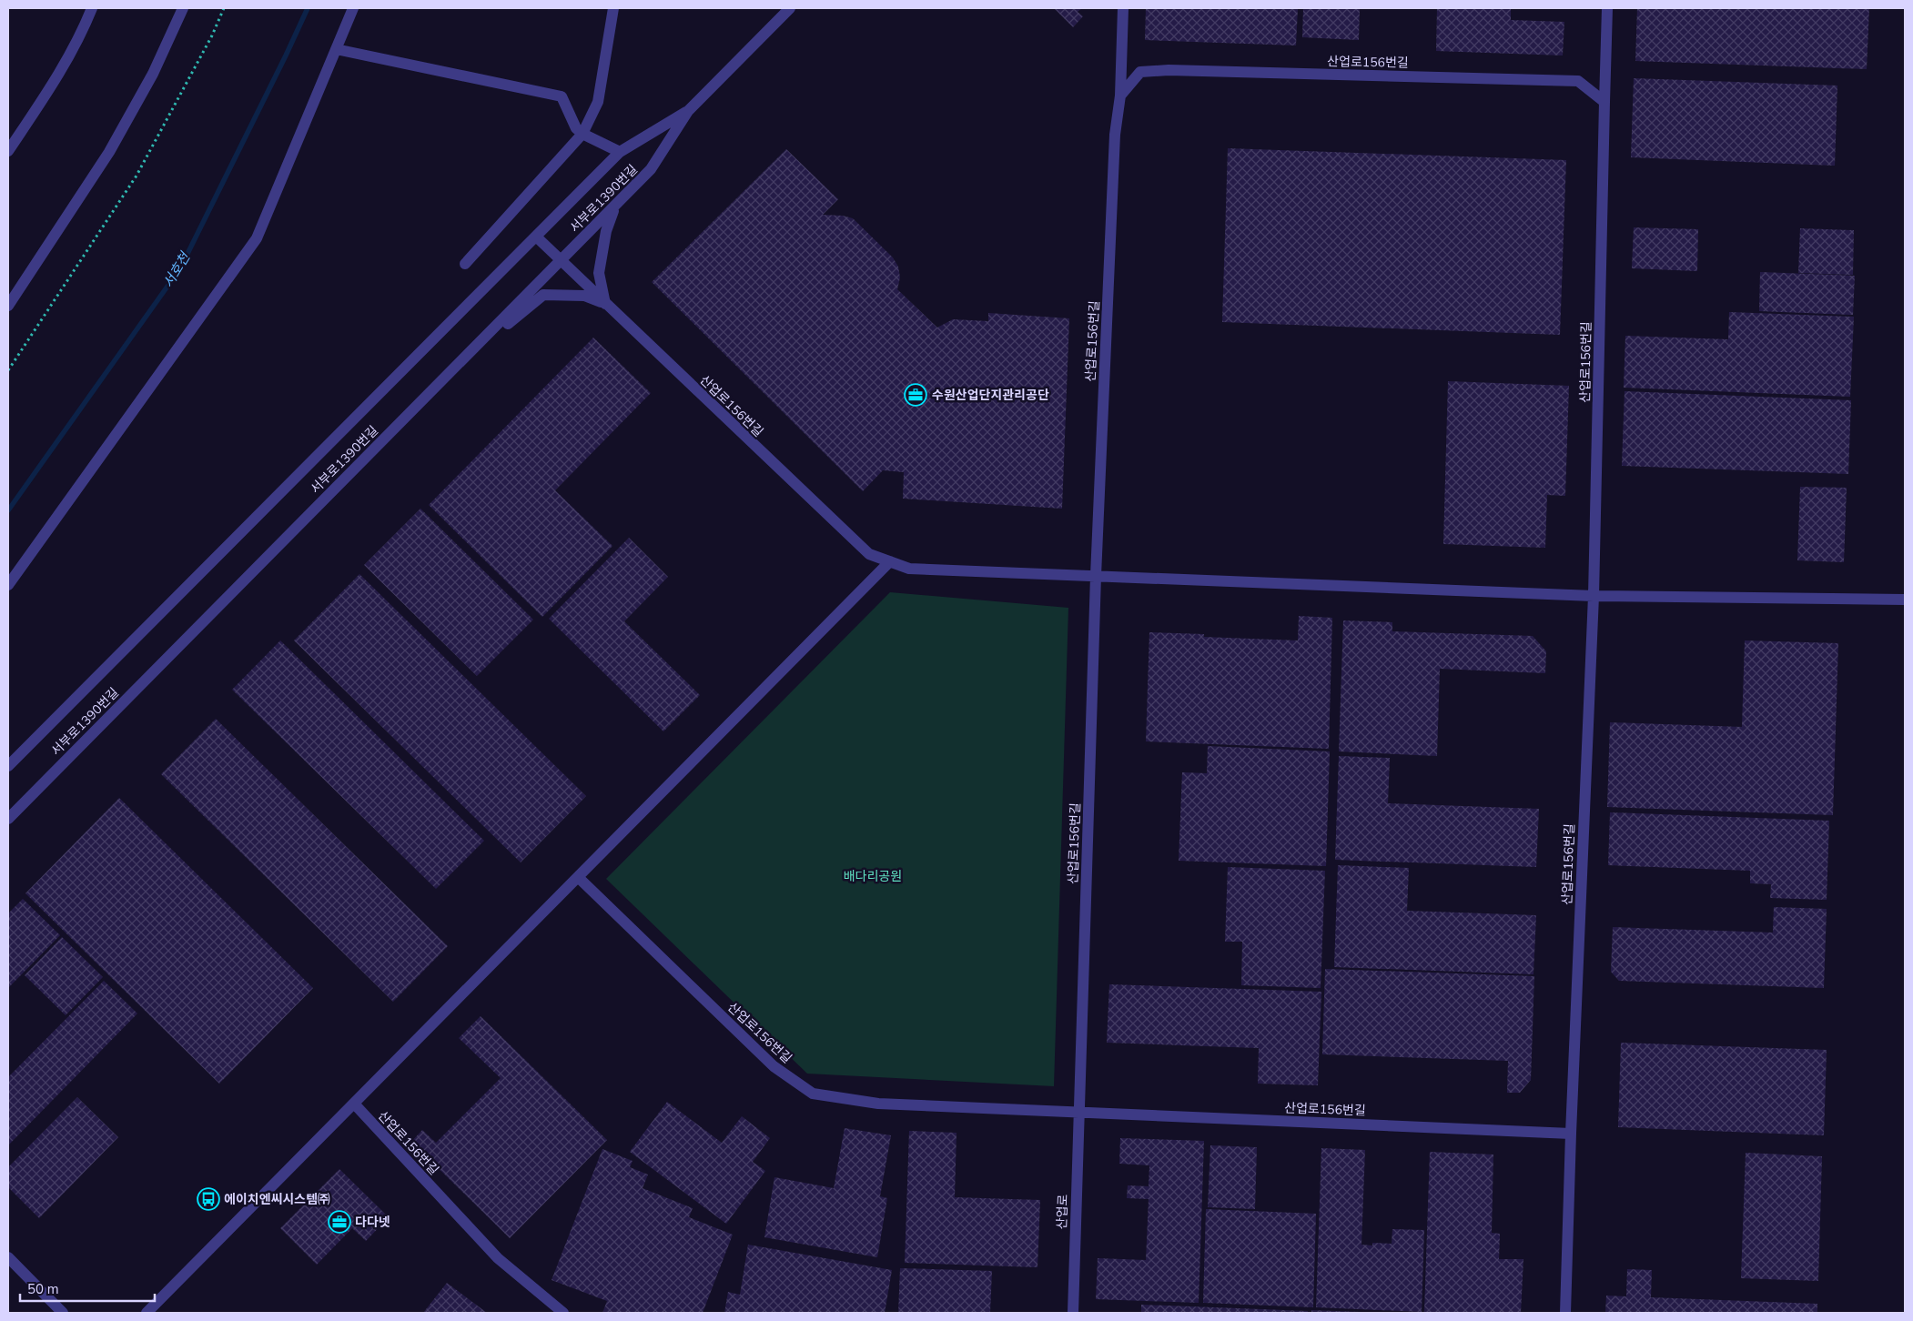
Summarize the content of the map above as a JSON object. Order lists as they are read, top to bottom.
{
  "streets": {
    "street": ["산업로156번길", "서부로1390번길", "산업로"]
  },
  "crossings": [
    ["산업로156번길", "서부로1390번길"],
    ["산업로156번길", "산업로"]
  ],
  "water": ["서호천"],
  "parks": ["배다리공원"],
  "places": {
    "office": ["수원산업단지관리공단", "다다넷"],
    "bus stop": ["에이치엔씨시스템㈜"]
  },
  "scale_bar": "50 m"
}
